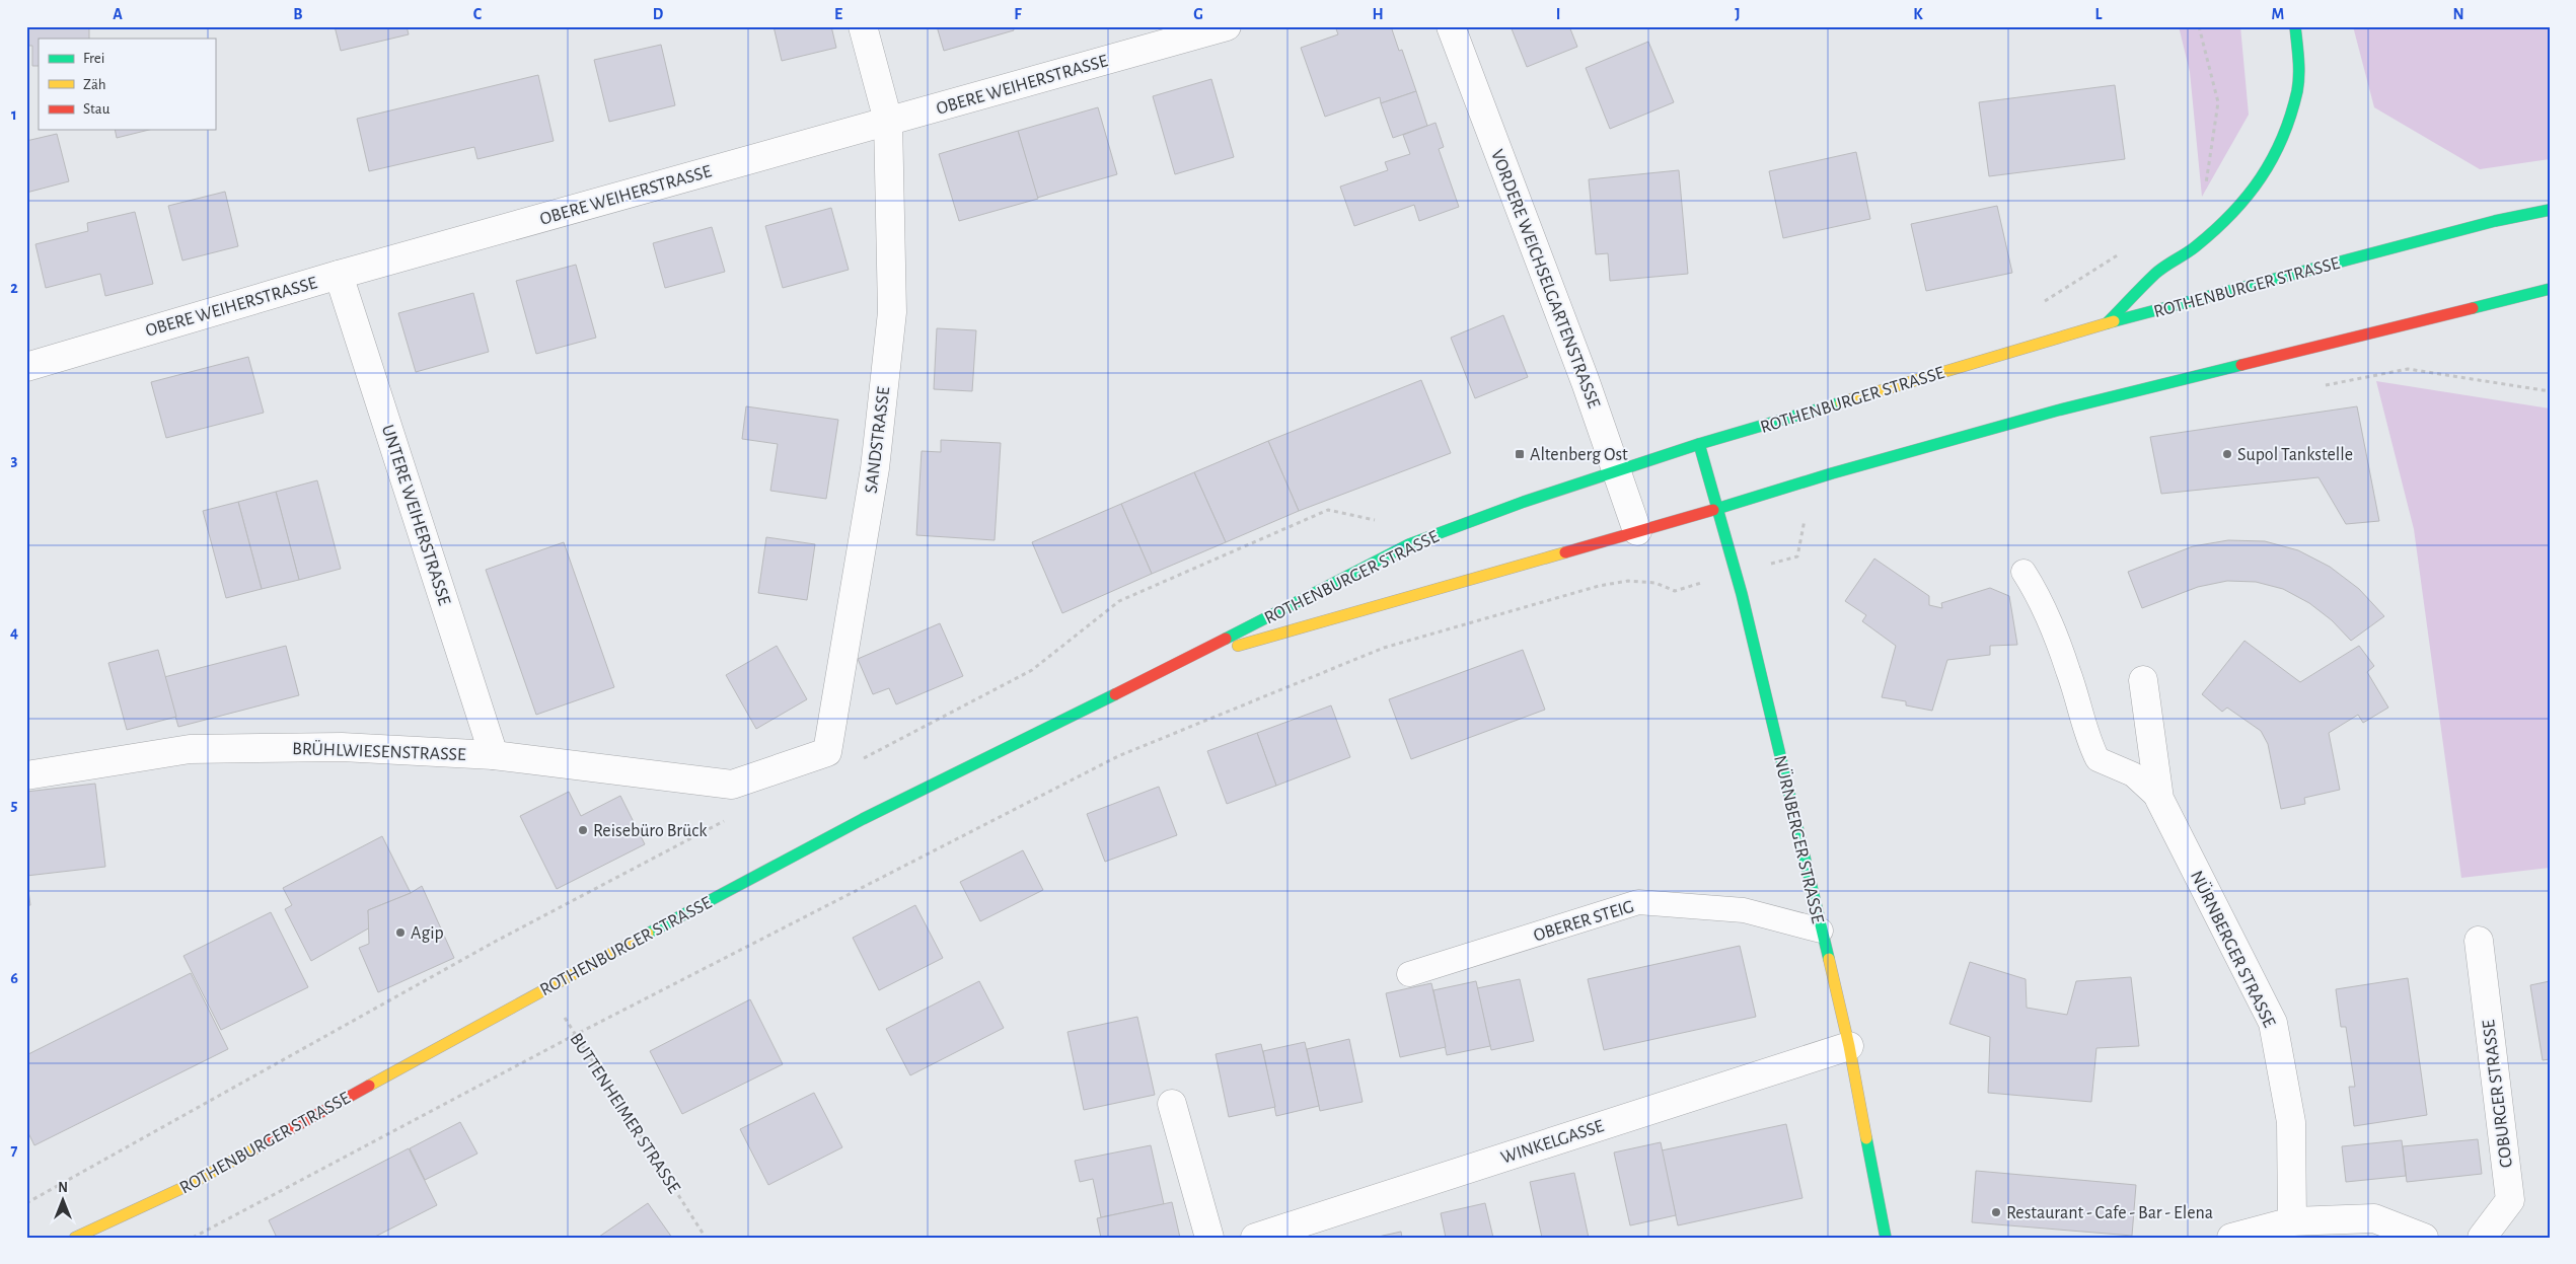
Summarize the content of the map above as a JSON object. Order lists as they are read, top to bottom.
{
  "streets": {
    "main road": ["ROTHENBURGER STRASSE", "NÜRNBERGER STRASSE"],
    "street": [
      "OBERE WEIHERSTRASSE",
      "VORDERE WEICHSELGARTENSTRASSE",
      "SANDSTRASSE",
      "UNTERE WEIHERSTRASSE",
      "BRÜHLWIESENSTRASSE",
      "COBURGER STRASSE",
      "WINKELGASSE"
    ],
    "lane": ["OBERER STEIG"],
    "path": ["BUTTENHEIMER STRASSE"]
  },
  "crossings": [
    ["OBERE WEIHERSTRASSE", "SANDSTRASSE"],
    ["OBERE WEIHERSTRASSE", "UNTERE WEIHERSTRASSE"],
    ["VORDERE WEICHSELGARTENSTRASSE", "ROTHENBURGER STRASSE"],
    ["ROTHENBURGER STRASSE", "NÜRNBERGER STRASSE"],
    ["ROTHENBURGER STRASSE", "BUTTENHEIMER STRASSE"],
    ["SANDSTRASSE", "BRÜHLWIESENSTRASSE"],
    ["UNTERE WEIHERSTRASSE", "BRÜHLWIESENSTRASSE"],
    ["NÜRNBERGER STRASSE", "OBERER STEIG"],
    ["NÜRNBERGER STRASSE", "WINKELGASSE"]
  ],
  "places": {
    "transit": ["Altenberg Ost"],
    "other": [
      "Supol Tankstelle",
      "Reisebüro Brück",
      "Agip",
      "Restaurant - Cafe - Bar - Elena"
    ]
  },
  "legend": ["Frei", "Zäh", "Stau"],
  "north": "top",
  "grid": {
    "columns": [
      "A",
      "B",
      "C",
      "D",
      "E",
      "F",
      "G",
      "H",
      "I",
      "J",
      "K",
      "L",
      "M",
      "N"
    ],
    "rows": [
      "1",
      "2",
      "3",
      "4",
      "5",
      "6",
      "7"
    ]
  }
}
